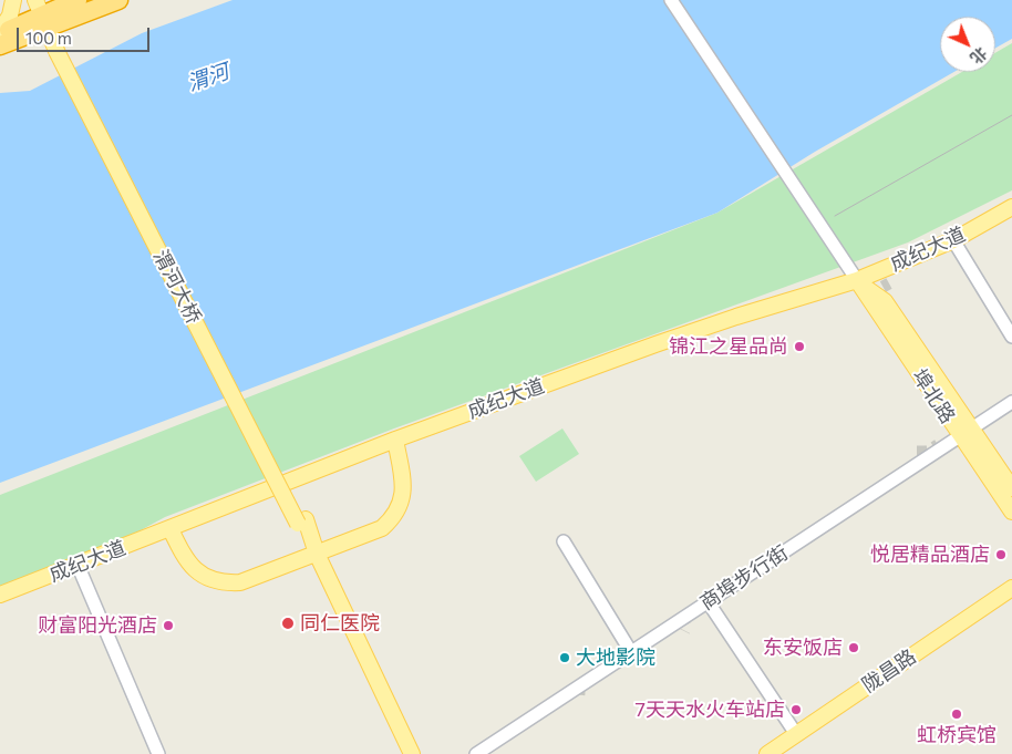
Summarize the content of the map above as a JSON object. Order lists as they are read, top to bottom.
{
  "streets": {
    "main road": [
      "成纪大道",
      "渭河大桥",
      "埠北路",
      "陇昌路"
    ],
    "street": ["商埠步行街"]
  },
  "crossings": [
    ["成纪大道", "埠北路"],
    ["埠北路", "商埠步行街"]
  ],
  "water": ["渭河"],
  "places": [
    "锦江之星品尚",
    "悦居精品酒店",
    "同仁医院",
    "财富阳光酒店",
    "东安饭店",
    "大地影院",
    "7天天水火车站店",
    "虹桥宾馆"
  ],
  "scale_bar": "100 m",
  "north": "bottom right"
}
